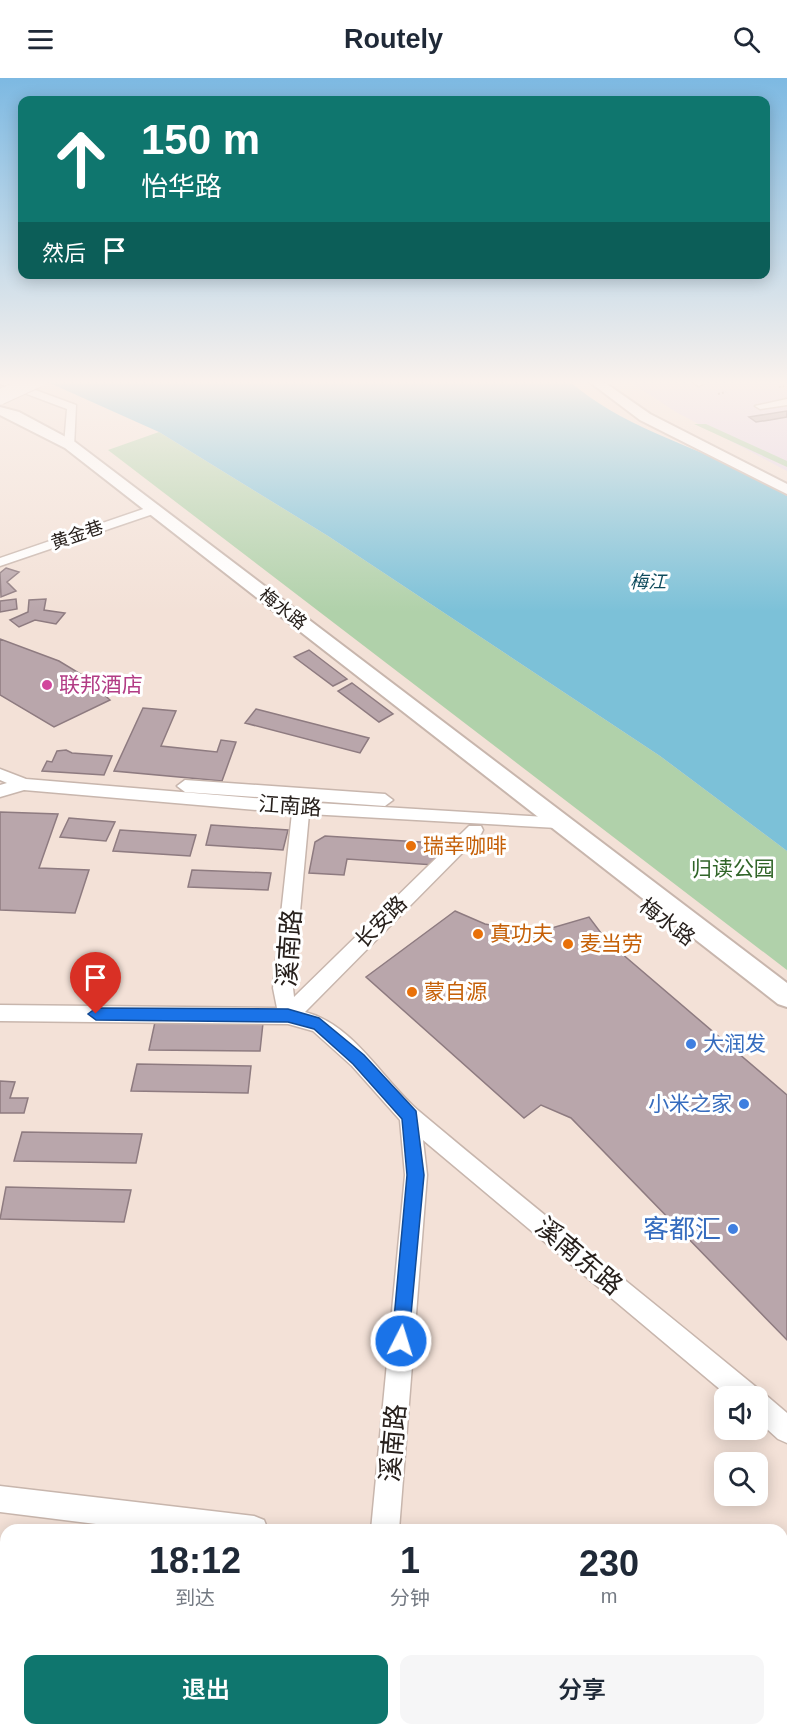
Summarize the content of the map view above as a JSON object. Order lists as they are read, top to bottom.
{
  "streets": {
    "main road": ["梅水路"],
    "street": [
      "黄金巷",
      "江南路",
      "长安路",
      "溪南路",
      "溪南东路"
    ]
  },
  "crossings": [
    ["黄金巷", "梅水路"],
    ["梅水路", "江南路"],
    ["江南路", "溪南路"],
    ["长安路", "溪南路"],
    ["溪南路", "溪南东路"]
  ],
  "water": ["梅江"],
  "parks": ["归读公园"],
  "places": [
    "联邦酒店",
    "瑞幸咖啡",
    "真功夫",
    "麦当劳",
    "蒙自源",
    "大润发",
    "小米之家",
    "客都汇"
  ],
  "page": {
    "header": "Routely",
    "turn": ["150 m", "怡华路"],
    "then": "然后",
    "eta": [
      "18:12",
      "到达",
      "1",
      "分钟",
      "230",
      "m"
    ],
    "buttons": ["退出", "分享"]
  }
}
